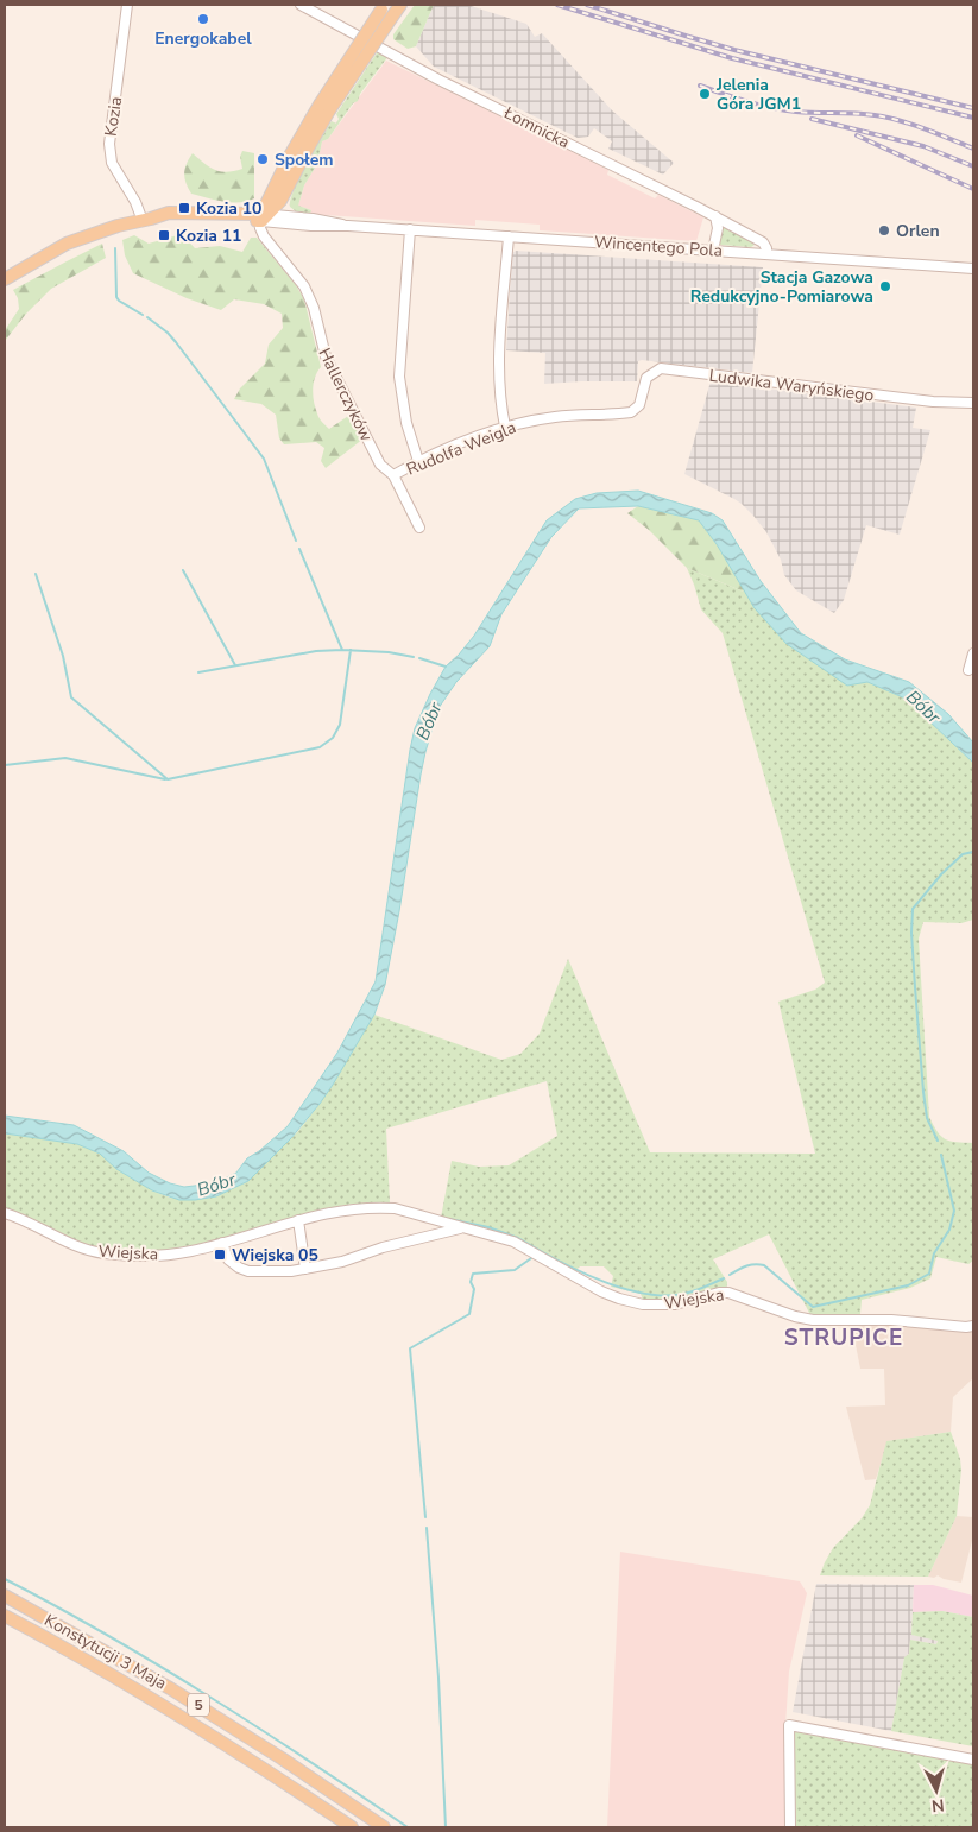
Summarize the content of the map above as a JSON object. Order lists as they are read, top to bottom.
{
  "streets": {
    "main road": ["Wincentego Pola", "Konstytucji 3 Maja", "5"],
    "street": [
      "Kozia",
      "Łomnicka",
      "Ludwika Waryńskiego",
      "Hallerczyków",
      "Rudolfa Weigla",
      "Wiejska"
    ]
  },
  "crossings": [
    ["Kozia", "Wincentego Pola"],
    ["Łomnicka", "Wincentego Pola"],
    ["Wincentego Pola", "Hallerczyków"],
    ["Ludwika Waryńskiego", "Rudolfa Weigla"],
    ["Hallerczyków", "Rudolfa Weigla"]
  ],
  "districts": ["STRUPICE"],
  "water": ["Bóbr"],
  "places": {
    "other": [
      "Energokabel",
      "Jelenia Góra JGM1",
      "Społem",
      "Orlen",
      "Stacja Gazowa Redukcyjno-Pomiarowa"
    ],
    "transit": ["Kozia 10", "Kozia 11", "Wiejska 05"]
  },
  "north": "bottom"
}
